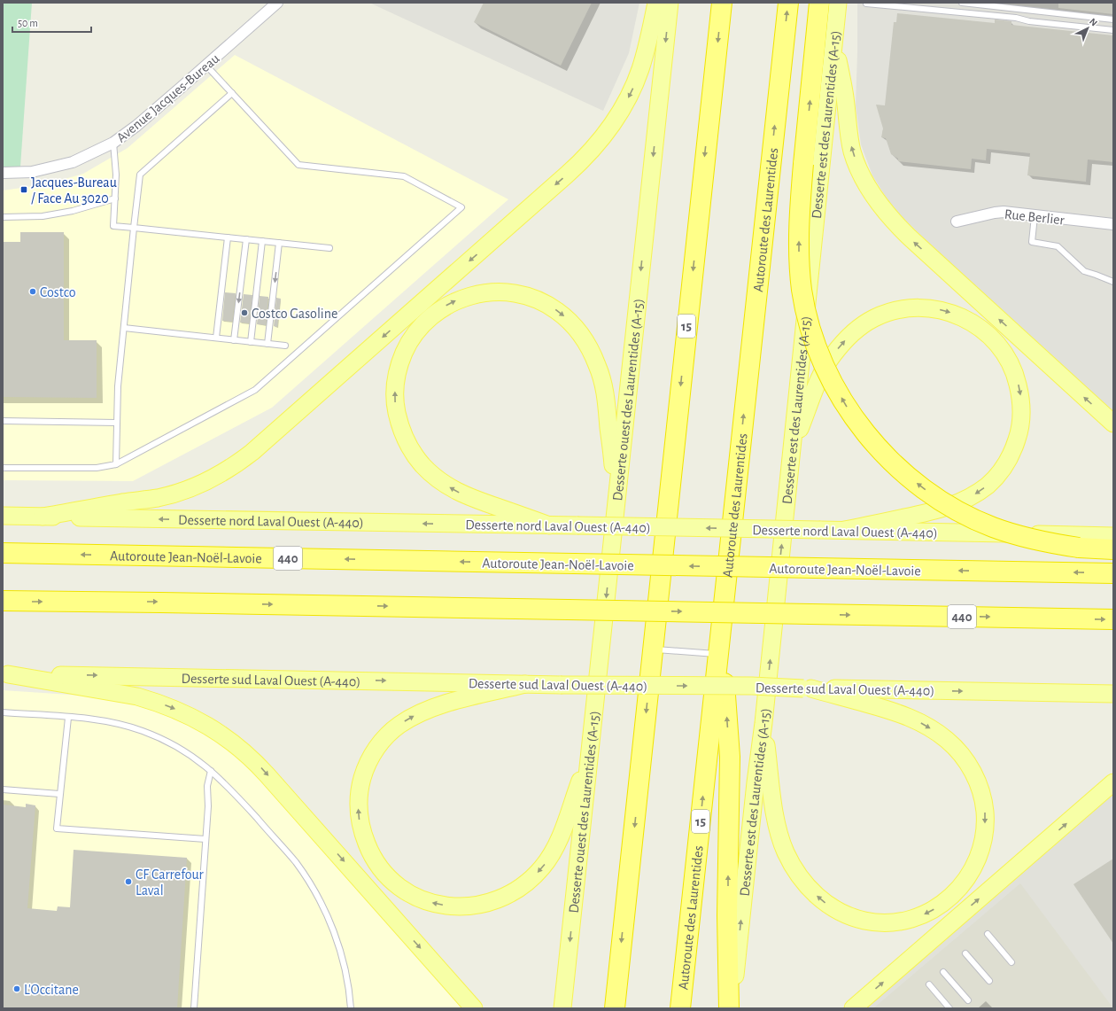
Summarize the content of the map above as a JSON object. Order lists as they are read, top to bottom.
{
  "streets": {
    "highway": [
      "Autoroute des Laurentides",
      "15",
      "Autoroute Jean-Noël-Lavoie",
      "440"
    ],
    "main road": [
      "Desserte est des Laurentides (A-15)",
      "Desserte ouest des Laurentides (A-15)",
      "Desserte nord Laval Ouest (A-440)",
      "Desserte sud Laval Ouest (A-440)"
    ],
    "street": ["Avenue Jacques-Bureau", "Rue Berlier"]
  },
  "one_way": [
    "Desserte est des Laurentides (A-15)",
    "Desserte ouest des Laurentides (A-15)",
    "Desserte nord Laval Ouest (A-440)",
    "Desserte sud Laval Ouest (A-440)"
  ],
  "places": {
    "transit": ["Jacques-Bureau / Face Au 3020"],
    "other": [
      "Costco",
      "Costco Gasoline",
      "CF Carrefour Laval",
      "L'Occitane"
    ]
  },
  "scale_bar": "50 m",
  "north": "top right"
}
